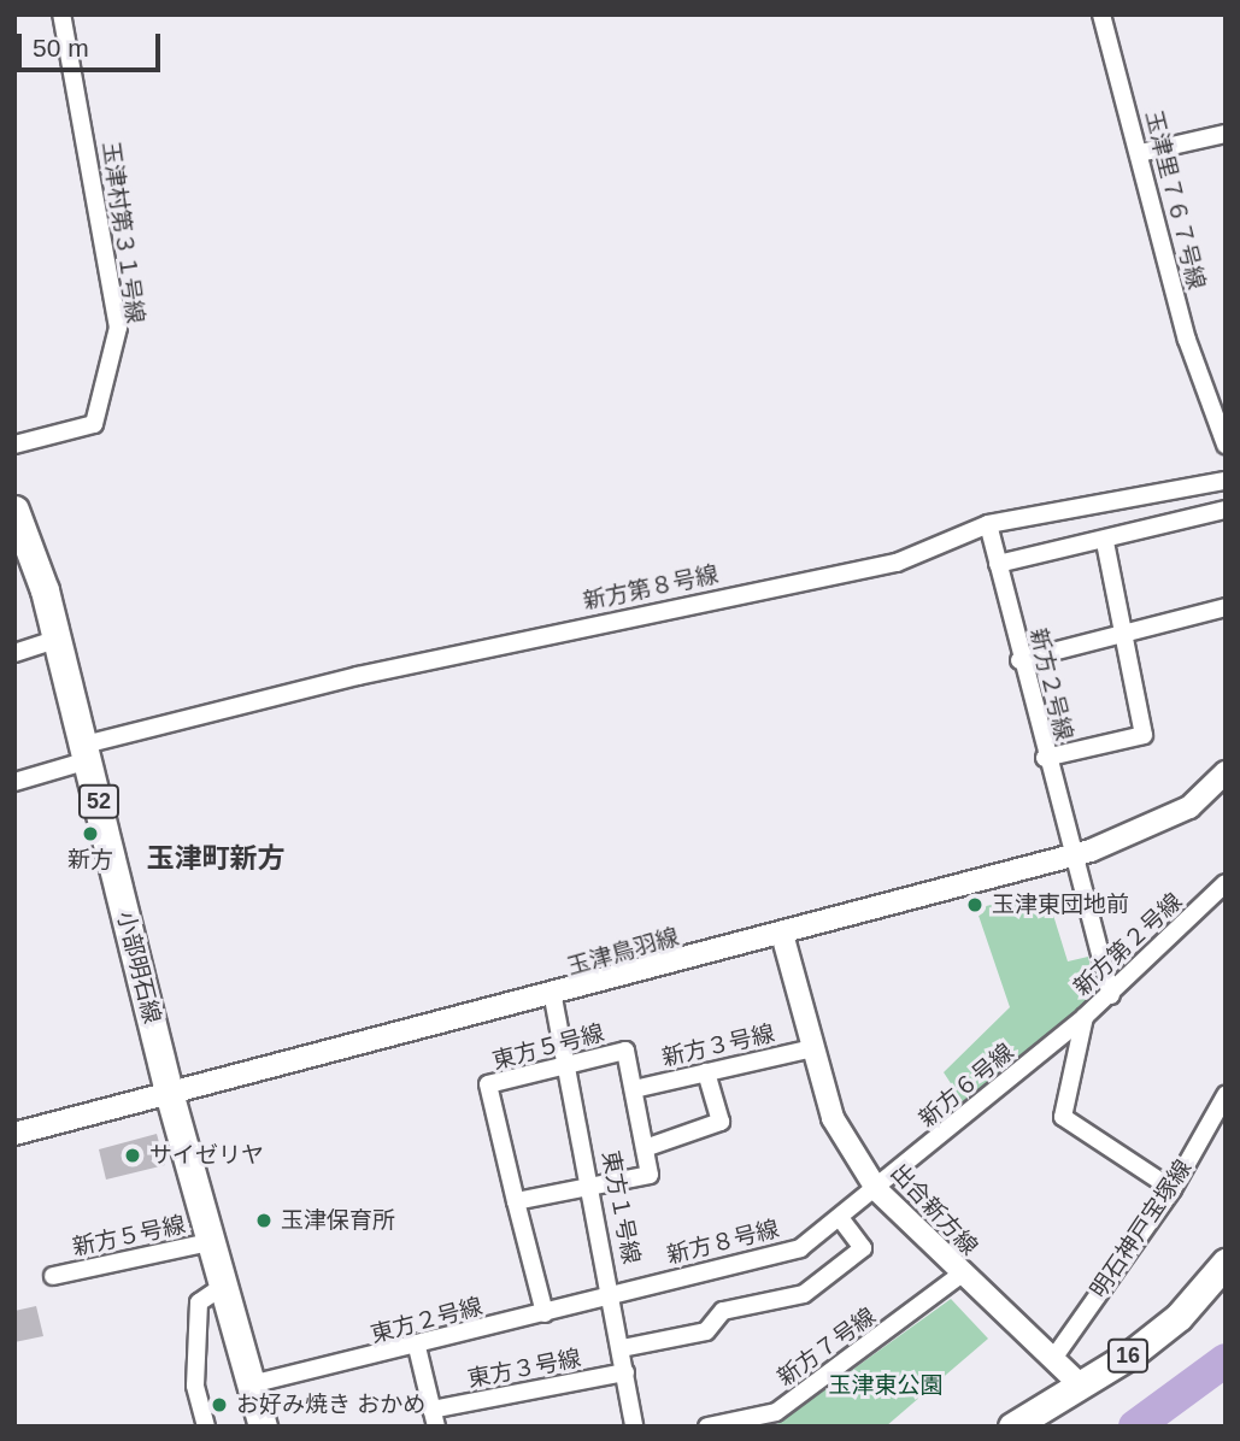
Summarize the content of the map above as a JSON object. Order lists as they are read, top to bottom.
{
  "streets": {
    "main road": ["52", "小部明石線", "16"],
    "street": [
      "玉津里７６７号線",
      "玉津村第３１号線",
      "新方第８号線",
      "新方２号線",
      "新方第２号線",
      "玉津鳥羽線",
      "新方３号線",
      "東方５号線",
      "新方６号線",
      "東方１号線",
      "出合新方線",
      "明石神戸宝塚線",
      "新方５号線",
      "新方８号線",
      "東方２号線",
      "新方７号線",
      "東方３号線"
    ]
  },
  "crossings": [
    ["新方第８号線", "新方２号線"],
    ["新方第８号線", "小部明石線"],
    ["新方２号線", "新方第２号線"],
    ["新方２号線", "玉津鳥羽線"],
    ["新方第２号線", "新方６号線"],
    ["新方第２号線", "明石神戸宝塚線"],
    ["玉津鳥羽線", "小部明石線"],
    ["玉津鳥羽線", "東方１号線"],
    ["玉津鳥羽線", "出合新方線"],
    ["小部明石線", "新方５号線"],
    ["小部明石線", "東方２号線"],
    ["新方３号線", "東方５号線"],
    ["新方３号線", "出合新方線"],
    ["東方５号線", "東方１号線"],
    ["東方５号線", "東方２号線"],
    ["新方６号線", "出合新方線"],
    ["新方６号線", "新方８号線"],
    ["東方１号線", "新方８号線"],
    ["東方１号線", "東方２号線"],
    ["東方１号線", "東方３号線"],
    ["出合新方線", "明石神戸宝塚線"],
    ["出合新方線", "新方８号線"],
    ["出合新方線", "新方７号線"],
    ["出合新方線", "16"],
    ["新方８号線", "東方２号線"]
  ],
  "districts": ["玉津町新方"],
  "parks": ["玉津東公園"],
  "places": [
    "新方",
    "玉津東団地前",
    "サイゼリヤ",
    "玉津保育所",
    "お好み焼き おかめ"
  ],
  "scale_bar": "50 m"
}
